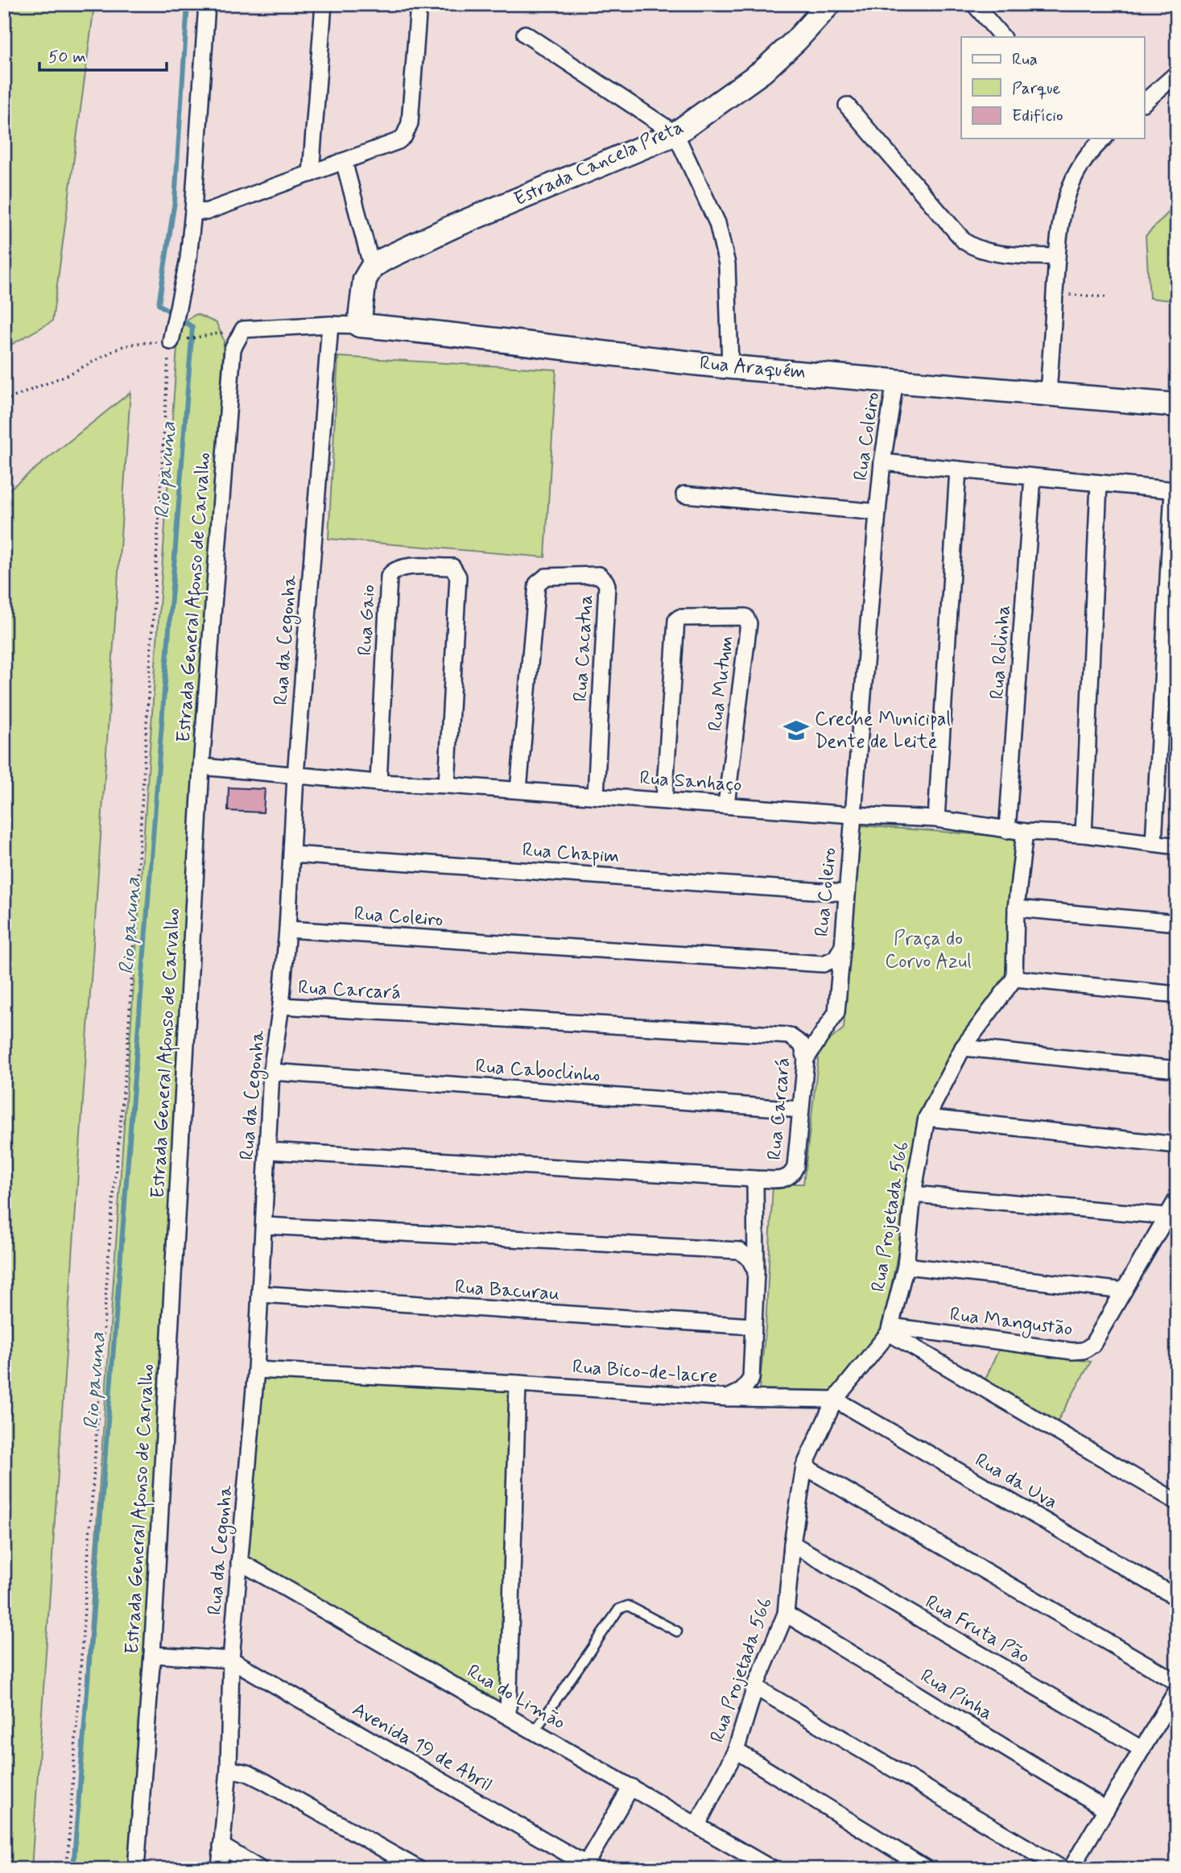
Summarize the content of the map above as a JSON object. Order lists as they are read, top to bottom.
{
  "streets": {
    "street": [
      "Estrada Cancela Preta",
      "Rua Araquém",
      "Rua Coleiro",
      "Estrada General Afonso de Carvalho",
      "Rua Gaio",
      "Rua da Cegonha",
      "Rua Cacatua",
      "Rua Rolinha",
      "Rua Mutum",
      "Rua Sanhaço",
      "Rua Chapim",
      "Rua Carcará",
      "Rua Caboclinho",
      "Rua Projetada 566",
      "Rua Bacurau",
      "Rua Mangustão",
      "Rua Bico-de-lacre",
      "Rua da Uva",
      "Rua Fruta Pão",
      "Rua Pinha",
      "Rua do Limão",
      "Avenida 19 de Abril"
    ]
  },
  "crossings": [
    ["Rua Araquém", "Rua Coleiro"],
    ["Rua Araquém", "Rua da Cegonha"],
    ["Rua Coleiro", "Rua da Cegonha"],
    ["Rua Coleiro", "Rua Sanhaço"],
    ["Rua Coleiro", "Rua Chapim"],
    ["Estrada General Afonso de Carvalho", "Rua Sanhaço"],
    ["Rua Gaio", "Rua Sanhaço"],
    ["Rua da Cegonha", "Rua Sanhaço"],
    ["Rua da Cegonha", "Rua Chapim"],
    ["Rua da Cegonha", "Rua Carcará"],
    ["Rua da Cegonha", "Rua Caboclinho"],
    ["Rua da Cegonha", "Rua Bacurau"],
    ["Rua da Cegonha", "Rua Bico-de-lacre"],
    ["Rua da Cegonha", "Rua do Limão"],
    ["Rua da Cegonha", "Avenida 19 de Abril"],
    ["Rua Cacatua", "Rua Sanhaço"],
    ["Rua Rolinha", "Rua Sanhaço"],
    ["Rua Mutum", "Rua Sanhaço"],
    ["Rua Carcará", "Rua Caboclinho"],
    ["Rua Carcará", "Rua Bico-de-lacre"],
    ["Rua Projetada 566", "Rua Mangustão"],
    ["Rua Projetada 566", "Rua da Uva"],
    ["Rua Projetada 566", "Rua Fruta Pão"],
    ["Rua Projetada 566", "Rua Pinha"],
    ["Rua Projetada 566", "Rua do Limão"],
    ["Rua Bacurau", "Rua Bico-de-lacre"]
  ],
  "water": ["Rio pavuna"],
  "parks": ["Praça do Corvo Azul"],
  "places": {
    "school or university": ["Creche Municipal Dente de Leite"]
  },
  "legend": ["Rua", "Parque", "Edifício"],
  "scale_bar": "50 m"
}
